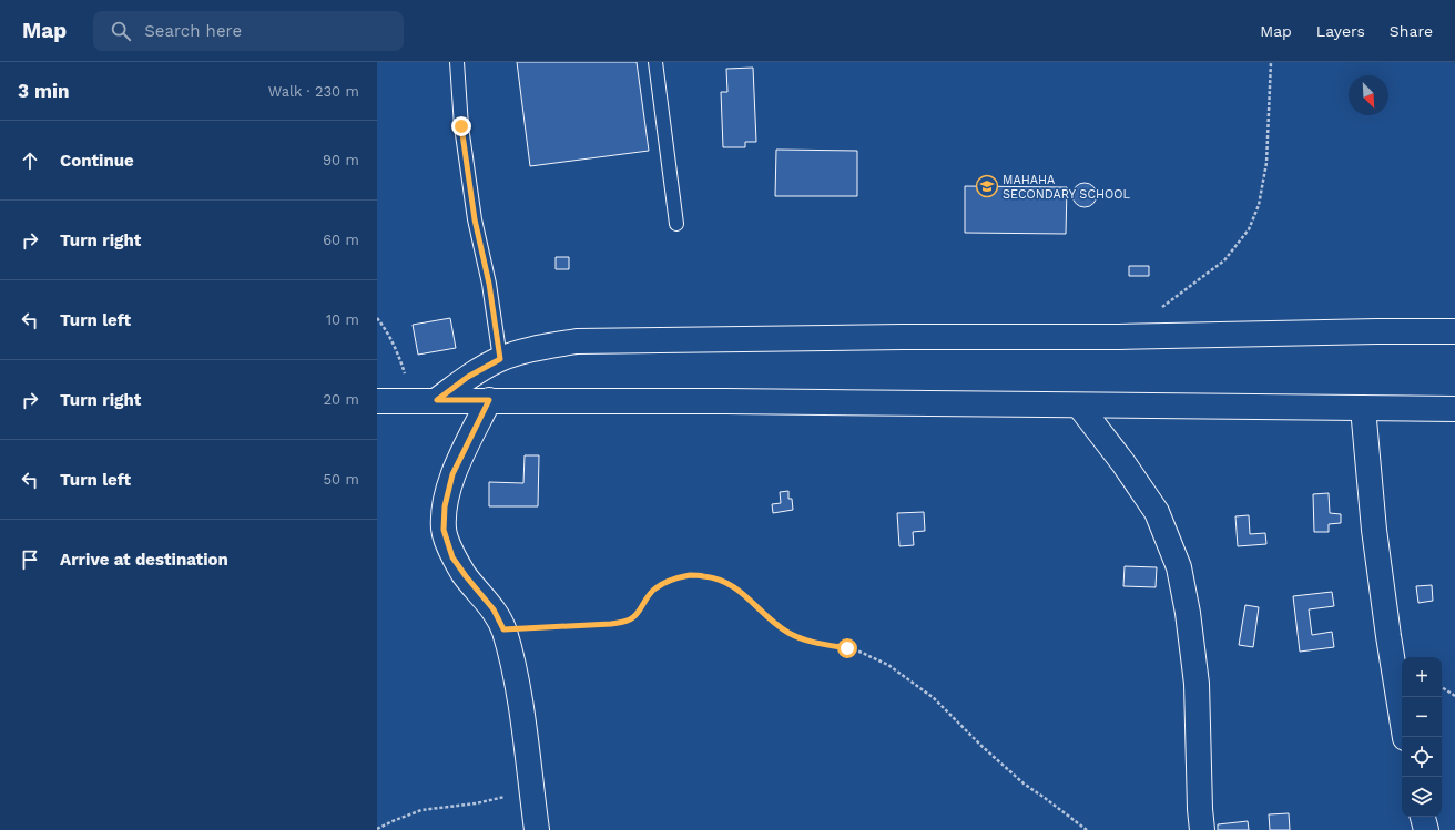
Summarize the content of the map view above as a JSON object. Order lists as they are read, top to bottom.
{
  "places": {
    "school or university": ["MAHAHA SECONDARY SCHOOL"]
  },
  "north": "bottom right",
  "page": {
    "header": "Map",
    "search": "Search here",
    "nav": ["Map", "Layers", "Share"],
    "heading": ["3 min", "Walk · 230 m"],
    "list": [
      ["Continue", "90 m"],
      ["Turn right", "60 m"],
      ["Turn left", "10 m"],
      ["Turn right", "20 m"],
      ["Turn left", "50 m"],
      "Arrive at destination"
    ],
    "map_buttons": ["+", "−"]
  }
}
